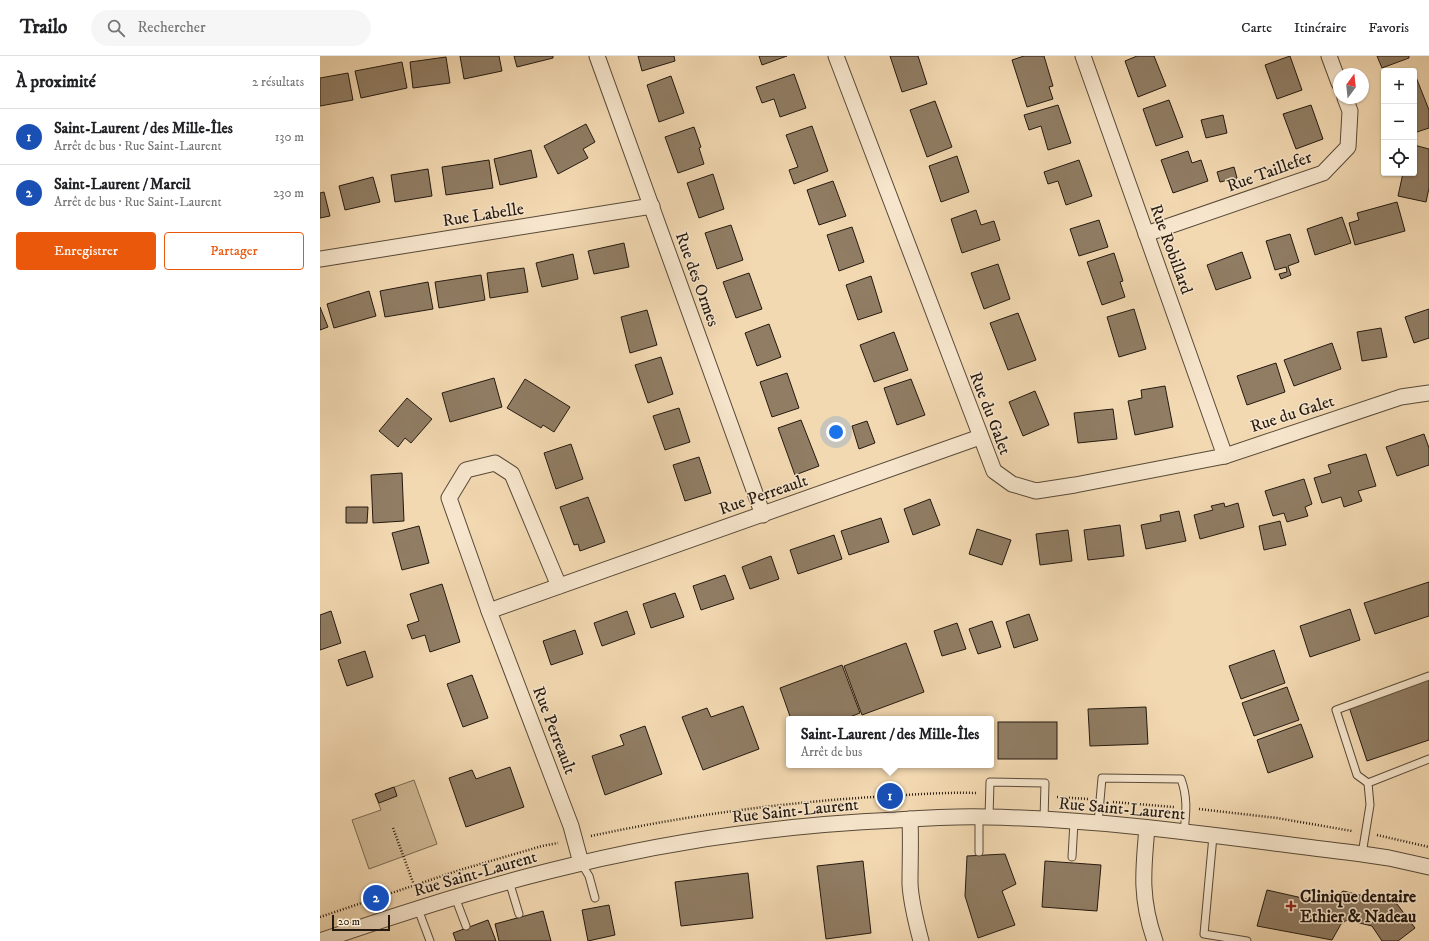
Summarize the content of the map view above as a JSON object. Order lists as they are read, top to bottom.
{
  "streets": {
    "street": [
      "Rue Taillefer",
      "Rue Labelle",
      "Rue Robillard",
      "Rue des Ormes",
      "Rue du Galet",
      "Rue Perreault",
      "Rue Saint-Laurent"
    ]
  },
  "crossings": [
    ["Rue Taillefer", "Rue Robillard"],
    ["Rue Labelle", "Rue des Ormes"],
    ["Rue Robillard", "Rue du Galet"],
    ["Rue des Ormes", "Rue Perreault"],
    ["Rue du Galet", "Rue Perreault"],
    ["Rue Perreault", "Rue Saint-Laurent"]
  ],
  "places": {
    "health": ["Clinique dentaire Ethier & Nadeau"]
  },
  "scale_bar": "20 m",
  "north": "top",
  "page": {
    "header": "Trailo",
    "search": "Rechercher",
    "nav": ["Carte", "Itinéraire", "Favoris"],
    "heading": ["À proximité", "2 résultats"],
    "map_buttons": ["+", "−"],
    "list": [
      {
        "mark": "1",
        "name": "Saint-Laurent / des Mille-Îles",
        "note": "Arrêt de bus · Rue Saint-Laurent",
        "value": "130 m"
      },
      {
        "mark": "2",
        "name": "Saint-Laurent / Marcil",
        "note": "Arrêt de bus · Rue Saint-Laurent",
        "value": "230 m"
      }
    ],
    "buttons": ["Enregistrer", "Partager"],
    "popup": ["Saint-Laurent / des Mille-Îles", "Arrêt de bus"],
    "pins": ["1", "2"],
    "scale": "20 m"
  }
}
